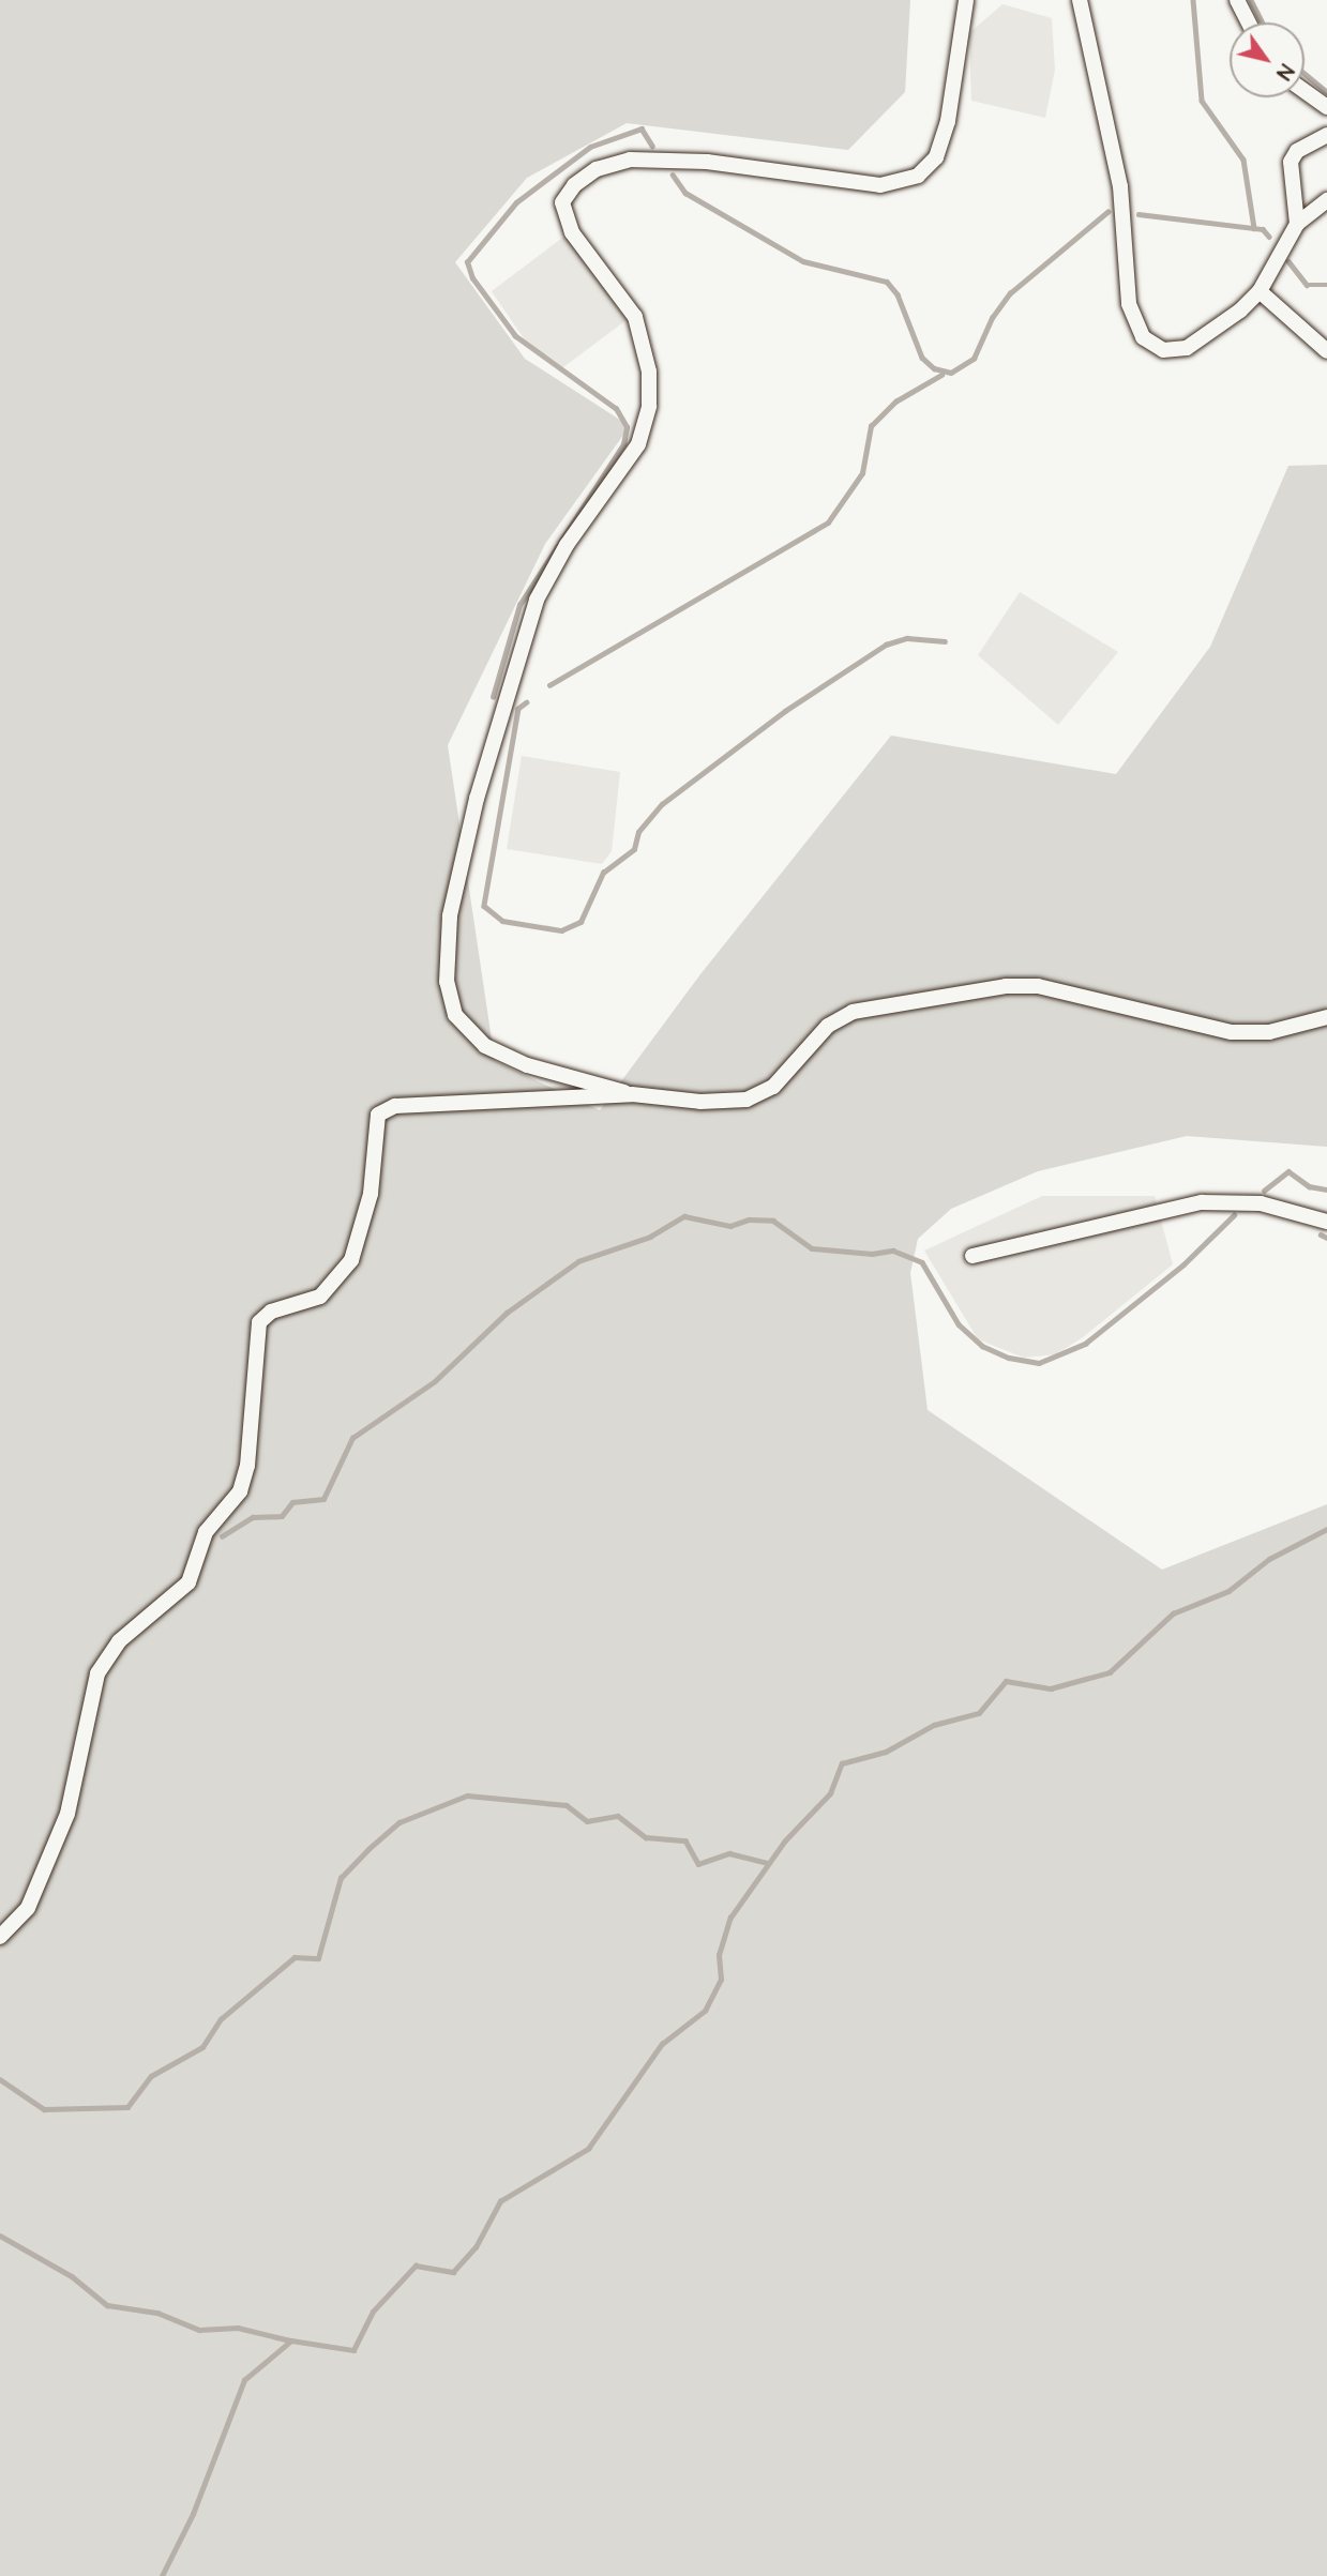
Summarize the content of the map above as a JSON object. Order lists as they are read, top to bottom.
{
  "north": "bottom right"
}
